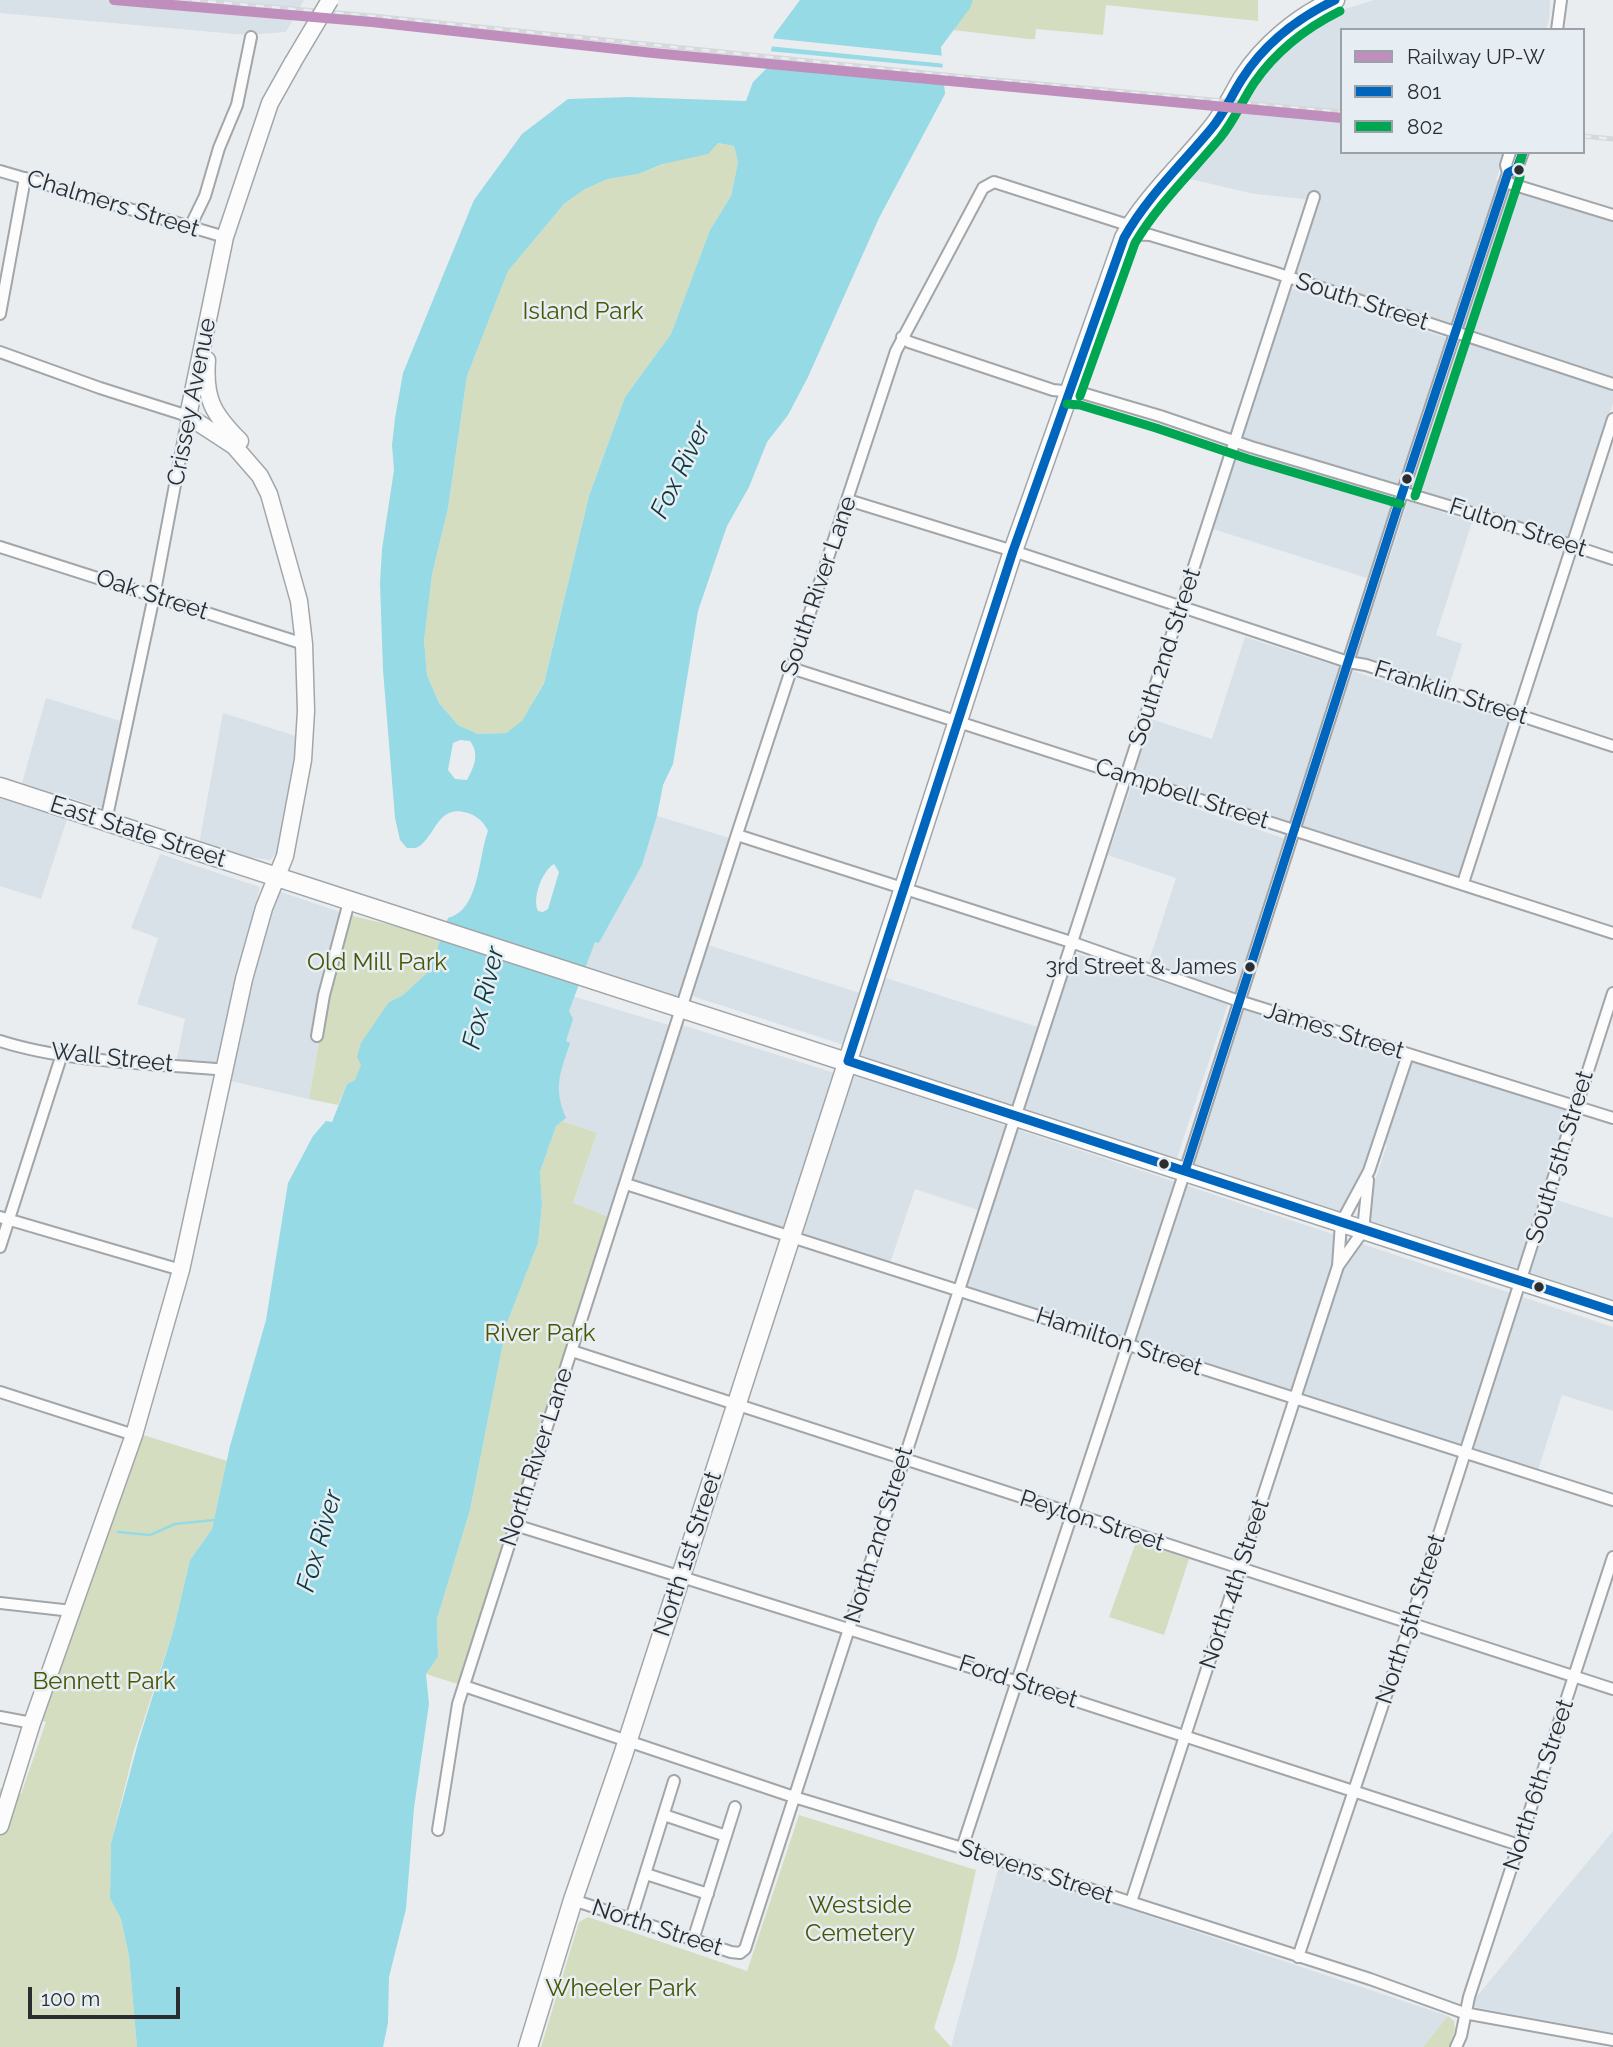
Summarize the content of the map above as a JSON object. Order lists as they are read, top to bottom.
{
  "streets": {
    "main road": ["Crissey Avenue", "East State Street", "North 1st Street"],
    "street": [
      "Chalmers Street",
      "South Street",
      "Fulton Street",
      "South River Lane",
      "Oak Street",
      "South 2nd Street",
      "Franklin Street",
      "Campbell Street",
      "James Street",
      "Wall Street",
      "South 5th Street",
      "Hamilton Street",
      "North River Lane",
      "Peyton Street",
      "North 2nd Street",
      "North 4th Street",
      "North 5th Street",
      "Ford Street",
      "North 6th Street",
      "Stevens Street",
      "North Street"
    ]
  },
  "crossings": [
    ["Chalmers Street", "Crissey Avenue"],
    ["South Street", "South River Lane"],
    ["South Street", "South 2nd Street"],
    ["South Street", "North 1st Street"],
    ["Crissey Avenue", "Oak Street"],
    ["Crissey Avenue", "East State Street"],
    ["Fulton Street", "South River Lane"],
    ["Fulton Street", "South 2nd Street"],
    ["Fulton Street", "North 1st Street"],
    ["South River Lane", "Franklin Street"],
    ["South River Lane", "Campbell Street"],
    ["South River Lane", "East State Street"],
    ["South River Lane", "James Street"],
    ["South River Lane", "North River Lane"],
    ["South 2nd Street", "Franklin Street"],
    ["South 2nd Street", "Campbell Street"],
    ["South 2nd Street", "East State Street"],
    ["South 2nd Street", "James Street"],
    ["South 2nd Street", "North 2nd Street"],
    ["Franklin Street", "North 1st Street"],
    ["Campbell Street", "North 1st Street"],
    ["East State Street", "South 5th Street"],
    ["East State Street", "North River Lane"],
    ["East State Street", "North 2nd Street"],
    ["East State Street", "North 1st Street"],
    ["East State Street", "North 4th Street"],
    ["East State Street", "North 5th Street"],
    ["James Street", "South 5th Street"],
    ["James Street", "North 1st Street"],
    ["South 5th Street", "North 5th Street"],
    ["Hamilton Street", "North River Lane"],
    ["Hamilton Street", "North 2nd Street"],
    ["Hamilton Street", "North 1st Street"],
    ["Hamilton Street", "North 4th Street"],
    ["Hamilton Street", "North 5th Street"],
    ["North River Lane", "Peyton Street"],
    ["North River Lane", "Ford Street"],
    ["North River Lane", "Stevens Street"],
    ["Peyton Street", "North 2nd Street"],
    ["Peyton Street", "North 1st Street"],
    ["Peyton Street", "North 4th Street"],
    ["Peyton Street", "North 5th Street"],
    ["Peyton Street", "North 6th Street"],
    ["North 2nd Street", "Ford Street"],
    ["North 2nd Street", "Stevens Street"],
    ["North 2nd Street", "North Street"],
    ["North 1st Street", "Ford Street"],
    ["North 1st Street", "Stevens Street"],
    ["North 1st Street", "North Street"],
    ["North 4th Street", "Ford Street"],
    ["North 4th Street", "Stevens Street"],
    ["North 5th Street", "Ford Street"],
    ["North 5th Street", "Stevens Street"],
    ["Ford Street", "North 6th Street"],
    ["North 6th Street", "Stevens Street"]
  ],
  "water": ["Fox River"],
  "parks": [
    "Island Park",
    "Old Mill Park",
    "River Park",
    "Bennett Park",
    "Westside Cemetery",
    "Wheeler Park"
  ],
  "places": ["3rd Street & James"],
  "lines": ["rail line UP-W", "transit line 801", "transit line 802"],
  "legend": ["Railway UP-W", "801", "802"],
  "scale_bar": "100 m"
}
